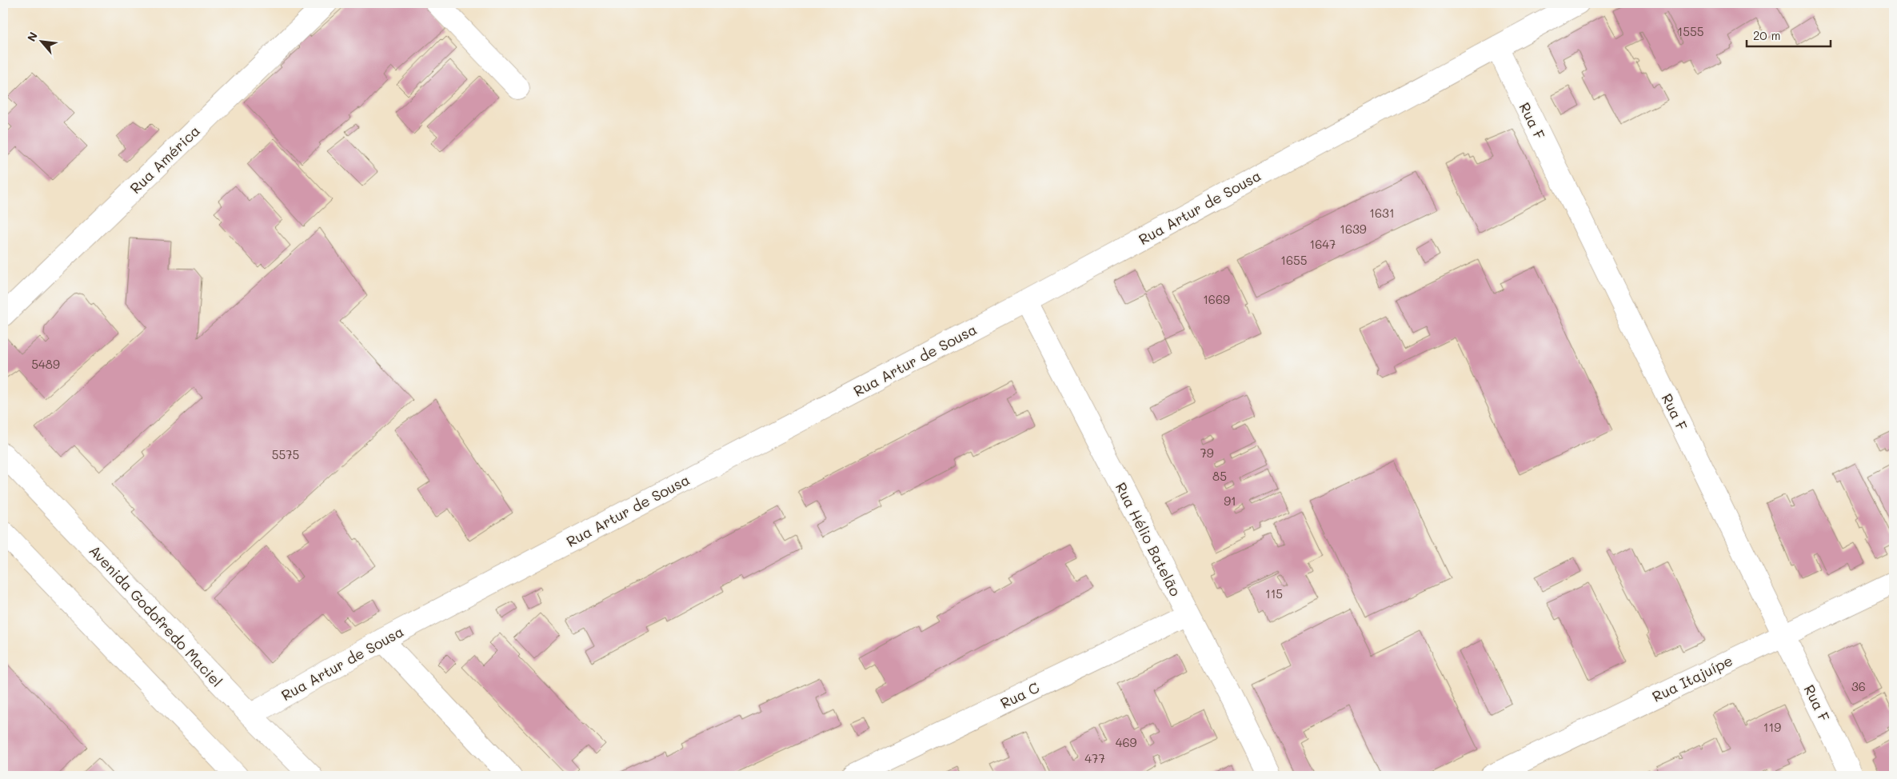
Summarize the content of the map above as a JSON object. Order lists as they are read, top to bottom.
{
  "streets": {
    "street": [
      "Rua F",
      "Rua América",
      "Rua Artur de Sousa",
      "Rua Hélio Batelão",
      "Avenida Godofredo Maciel",
      "Rua Itajuípe",
      "Rua C"
    ]
  },
  "crossings": [
    ["Rua F", "Rua Artur de Sousa"],
    ["Rua F", "Rua Itajuípe"],
    ["Rua Artur de Sousa", "Rua Hélio Batelão"],
    ["Rua Artur de Sousa", "Avenida Godofredo Maciel"],
    ["Rua Hélio Batelão", "Rua C"]
  ],
  "house_numbers": [
    "1555",
    "1631",
    "1639",
    "1647",
    "1655",
    "1669",
    "5489",
    "79",
    "5575",
    "85",
    "91",
    "115",
    "36",
    "119",
    "469",
    "477"
  ],
  "scale_bar": "20 m",
  "north": "top left"
}
